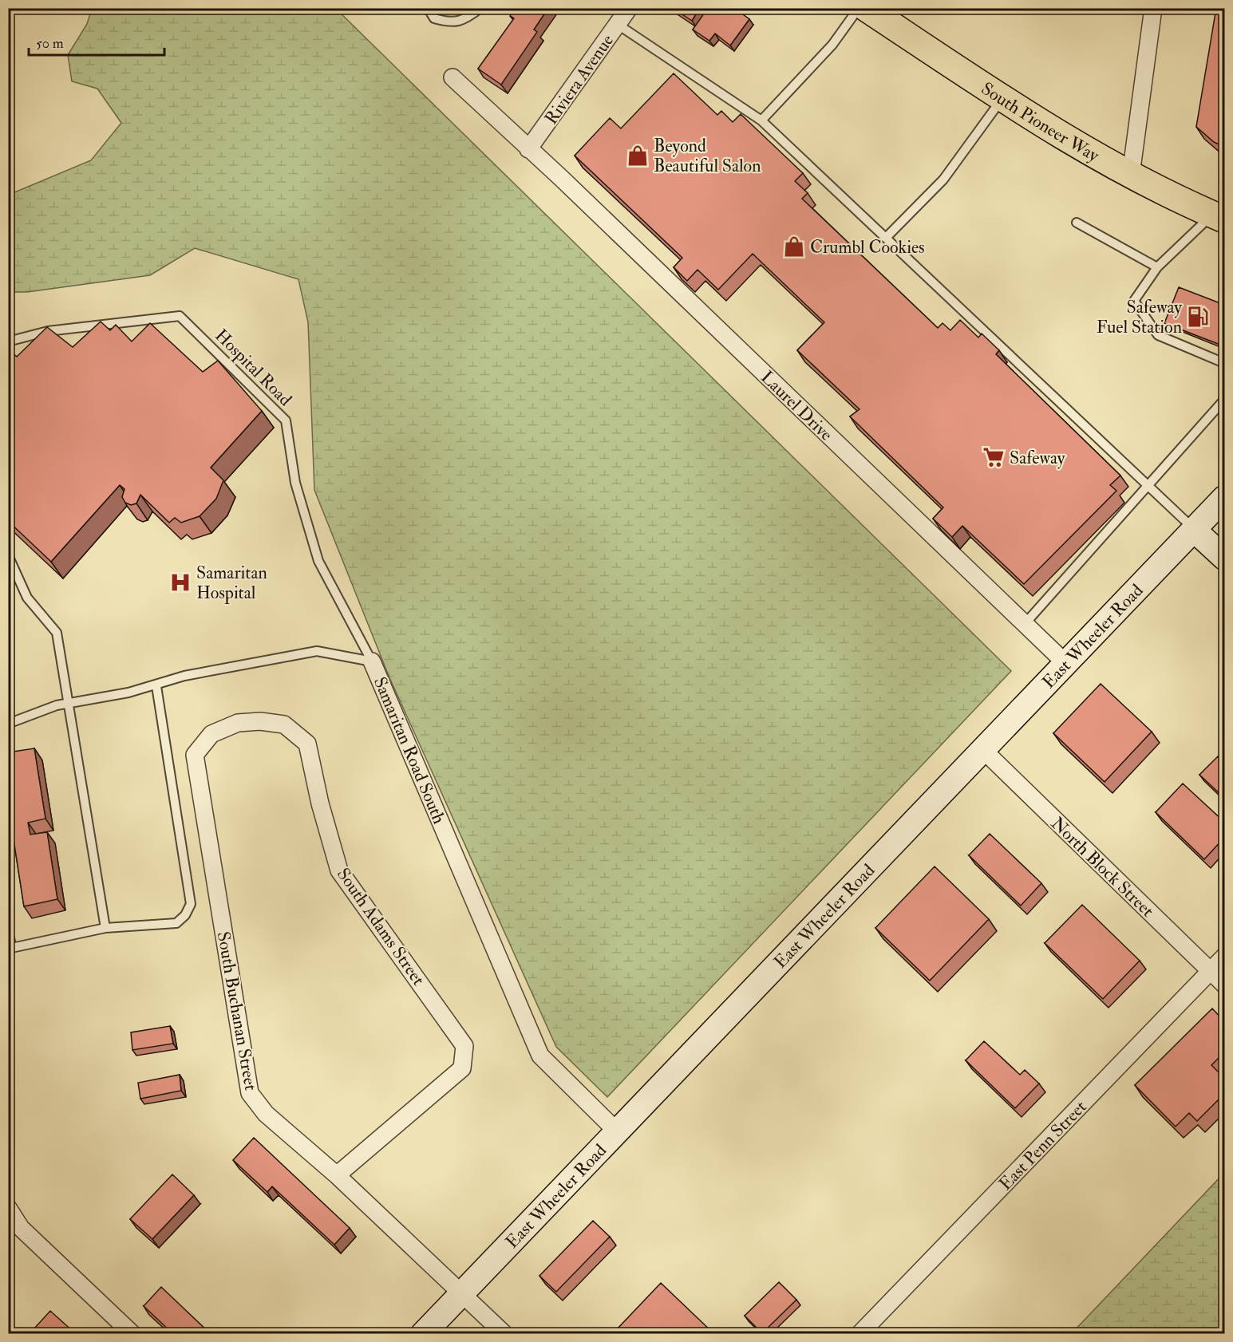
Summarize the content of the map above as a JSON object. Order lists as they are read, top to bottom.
{
  "streets": {
    "main road": ["South Pioneer Way", "East Wheeler Road"],
    "street": [
      "Riviera Avenue",
      "Laurel Drive",
      "Samaritan Road South",
      "North Block Street",
      "South Adams Street",
      "South Buchanan Street",
      "East Penn Street"
    ],
    "lane": ["Hospital Road"]
  },
  "crossings": [
    ["Riviera Avenue", "Laurel Drive"],
    ["Hospital Road", "Samaritan Road South"],
    ["Laurel Drive", "East Wheeler Road"],
    ["East Wheeler Road", "Samaritan Road South"],
    ["East Wheeler Road", "North Block Street"],
    ["East Wheeler Road", "South Buchanan Street"],
    ["North Block Street", "East Penn Street"],
    ["South Adams Street", "South Buchanan Street"]
  ],
  "places": {
    "shop": ["Beyond Beautiful Salon", "Crumbl Cookies"],
    "fuel station": ["Safeway Fuel Station"],
    "supermarket": ["Safeway"],
    "hospital": ["Samaritan Hospital"]
  },
  "scale_bar": "50 m"
}
